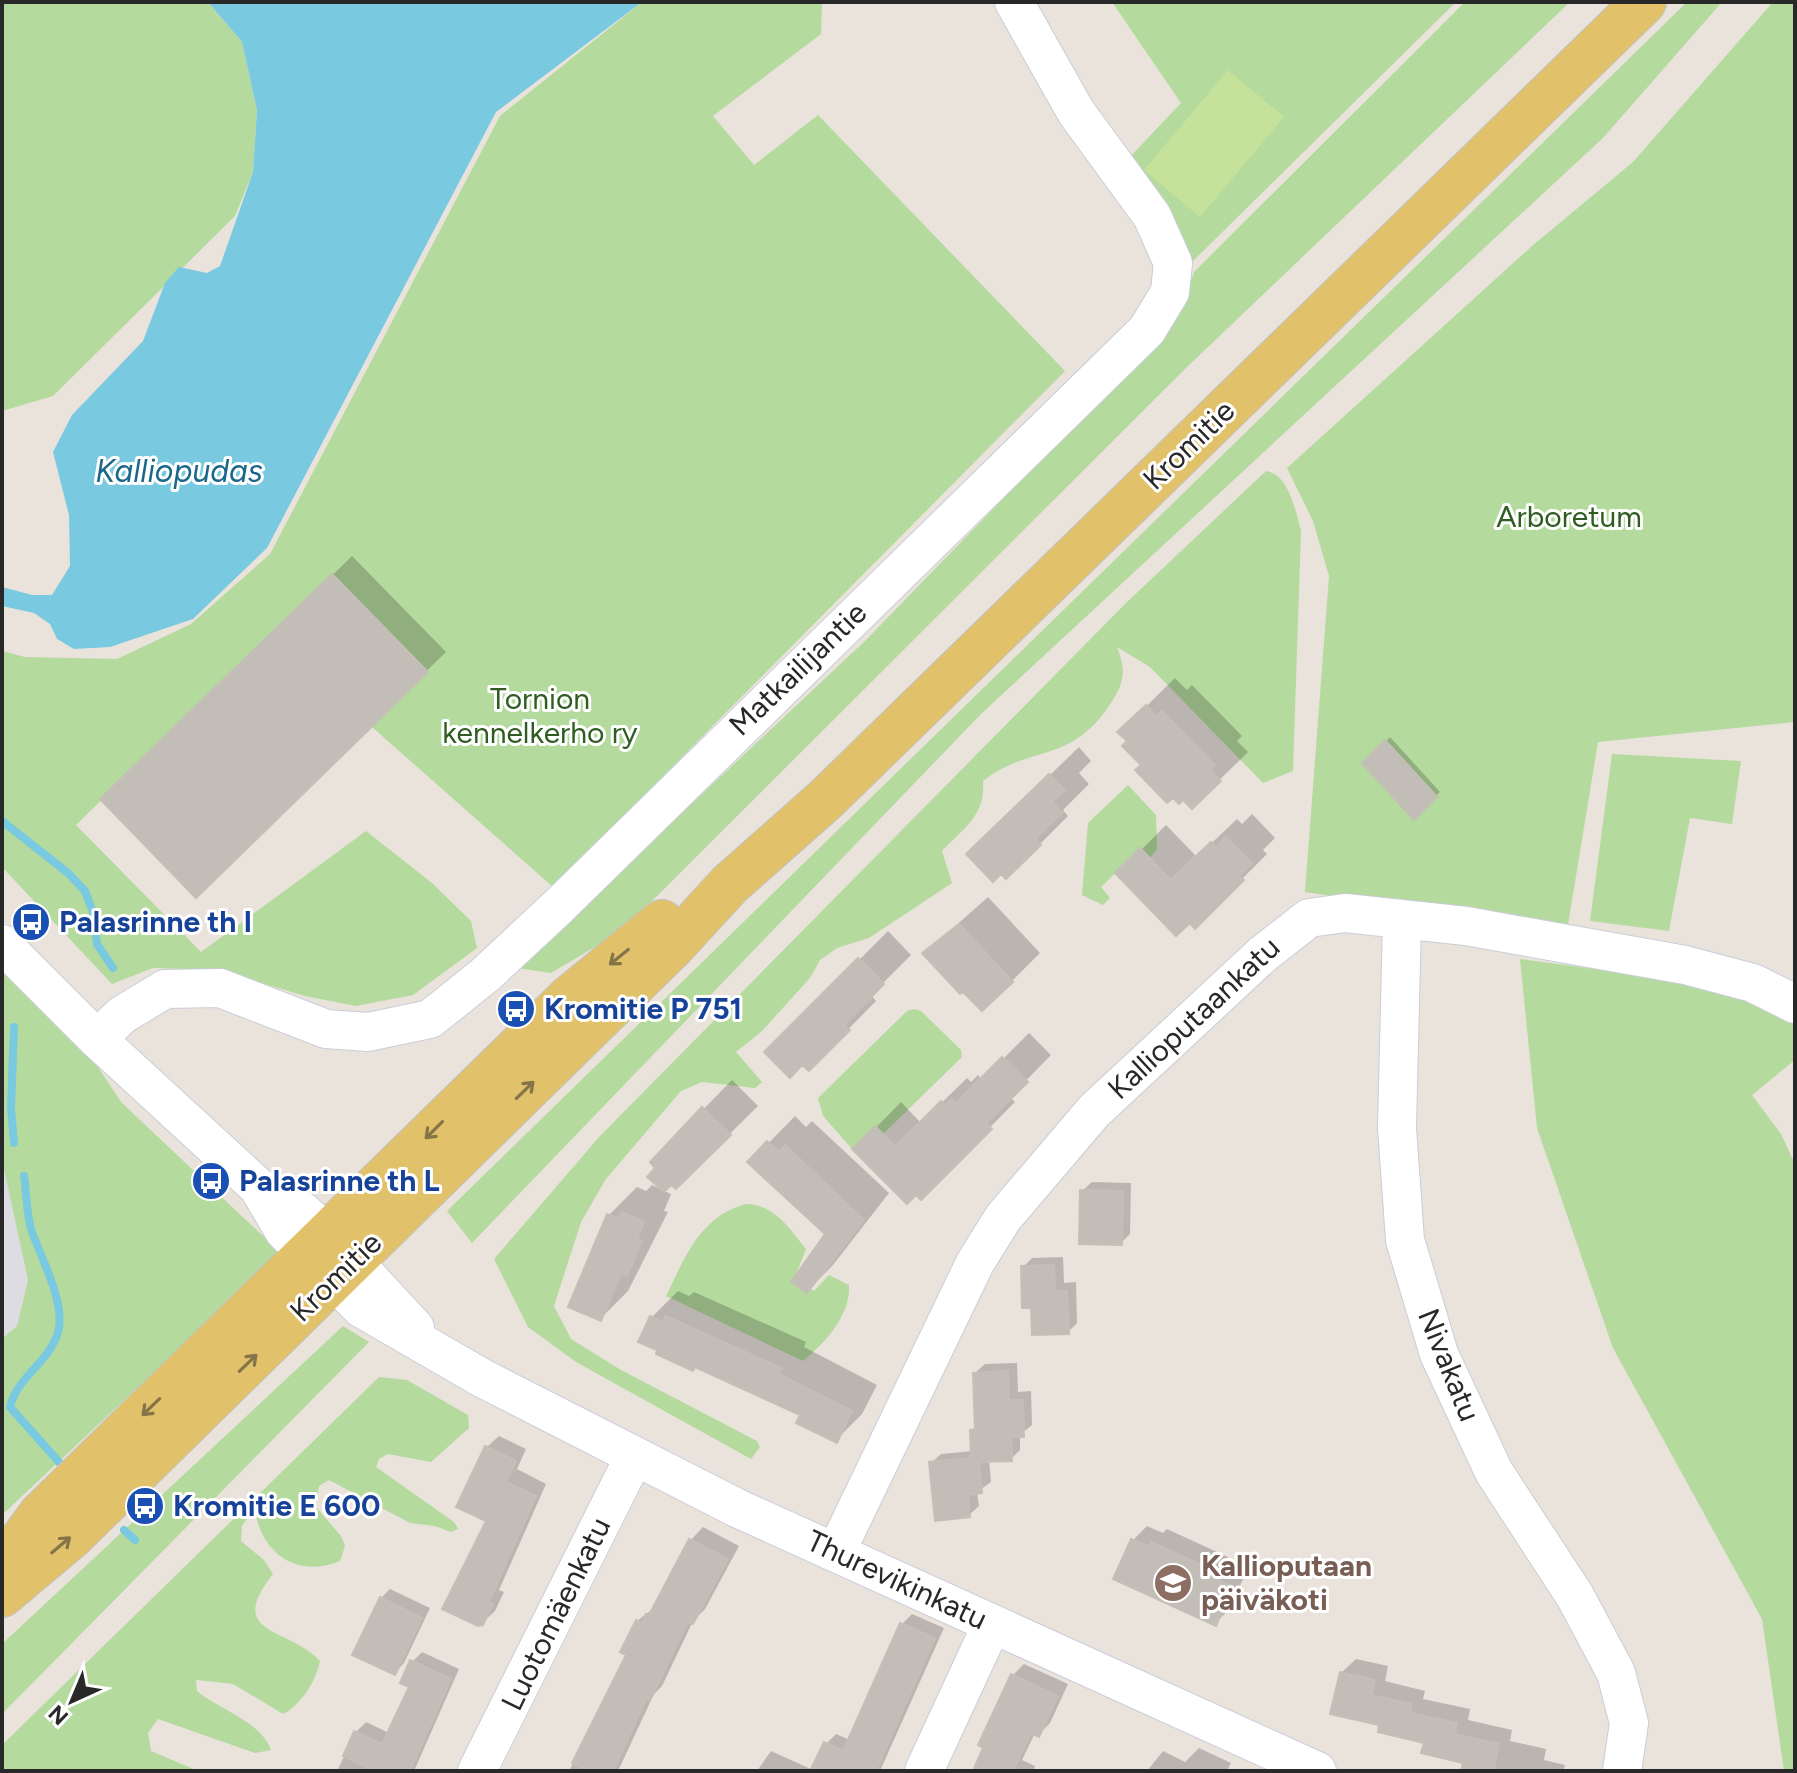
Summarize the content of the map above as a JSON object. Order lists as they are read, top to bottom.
{
  "streets": {
    "main road": ["Kromitie"],
    "street": [
      "Matkailijantie",
      "Kallioputaankatu",
      "Nivakatu",
      "Thurevikinkatu",
      "Luotomäenkatu"
    ]
  },
  "crossings": [
    ["Kromitie", "Thurevikinkatu"],
    ["Matkailijantie", "Thurevikinkatu"],
    ["Kallioputaankatu", "Nivakatu"],
    ["Kallioputaankatu", "Thurevikinkatu"],
    ["Thurevikinkatu", "Luotomäenkatu"]
  ],
  "water": ["Kalliopudas"],
  "parks": ["Arboretum", "Tornion kennelkerho ry"],
  "places": {
    "bus stop": [
      "Palasrinne th I",
      "Kromitie P 751",
      "Palasrinne th L",
      "Kromitie E 600"
    ],
    "school or university": ["Kallioputaan päiväkoti"]
  },
  "north": "bottom left"
}
